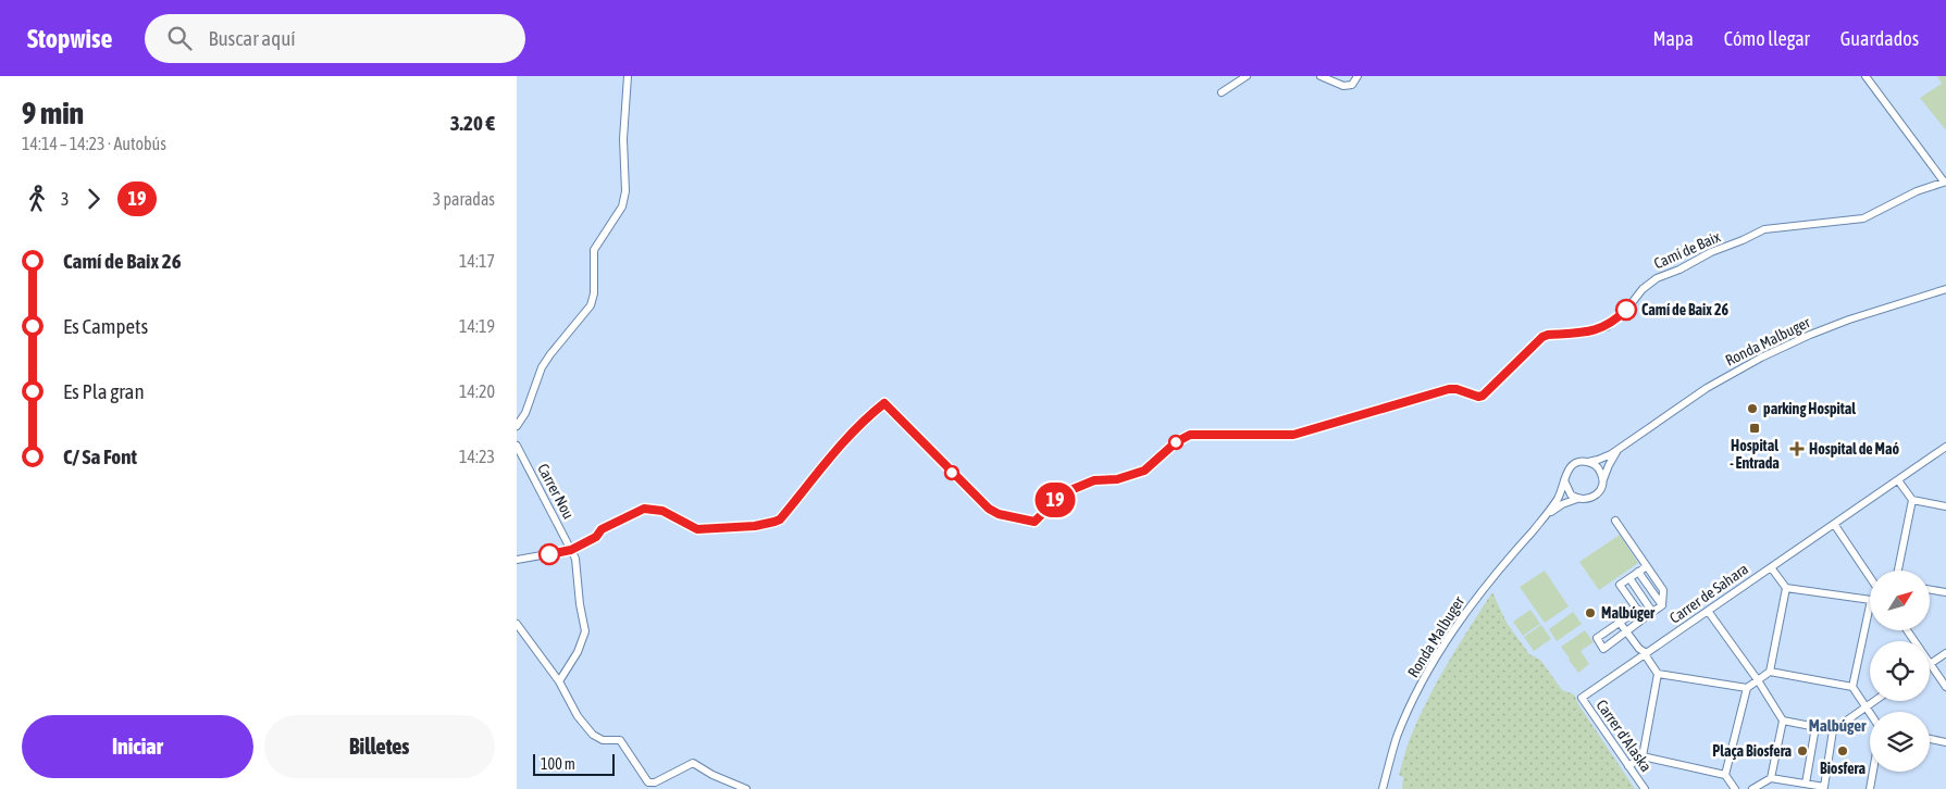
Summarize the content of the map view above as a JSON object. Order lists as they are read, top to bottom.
{
  "streets": {
    "street": [
      "Camí de Baix",
      "Ronda Malbuger",
      "Carrer Nou",
      "Carrer de Sahara",
      "Carrer d'Alaska"
    ]
  },
  "crossings": [
    ["Camí de Baix", "Carrer Nou"],
    ["Carrer de Sahara", "Carrer d'Alaska"]
  ],
  "districts": ["Malbúger"],
  "places": {
    "other": [
      "Camí de Baix 26",
      "parking Hospital",
      "Malbúger",
      "Plaça Biosfera",
      "Biosfera"
    ],
    "transit": ["Hospital - Entrada"],
    "health": ["Hospital de Maó"]
  },
  "lines": ["bus line 19"],
  "scale_bar": "100 m",
  "north": "top right",
  "page": {
    "header": "Stopwise",
    "search": "Buscar aquí",
    "nav": ["Mapa", "Cómo llegar", "Guardados"],
    "heading": ["9 min", "14:14 – 14:23 · Autobús", "3.20 €"],
    "on_map": "19",
    "legs": ["3", "19", "3 paradas"],
    "list": [
      {
        "name": "Camí de Baix 26",
        "value": "14:17"
      },
      {
        "name": "Es Campets",
        "value": "14:19"
      },
      {
        "name": "Es Pla gran",
        "value": "14:20"
      },
      {
        "name": "C/ Sa Font",
        "value": "14:23"
      }
    ],
    "buttons": ["Iniciar", "Billetes"],
    "scale": "100 m"
  }
}
